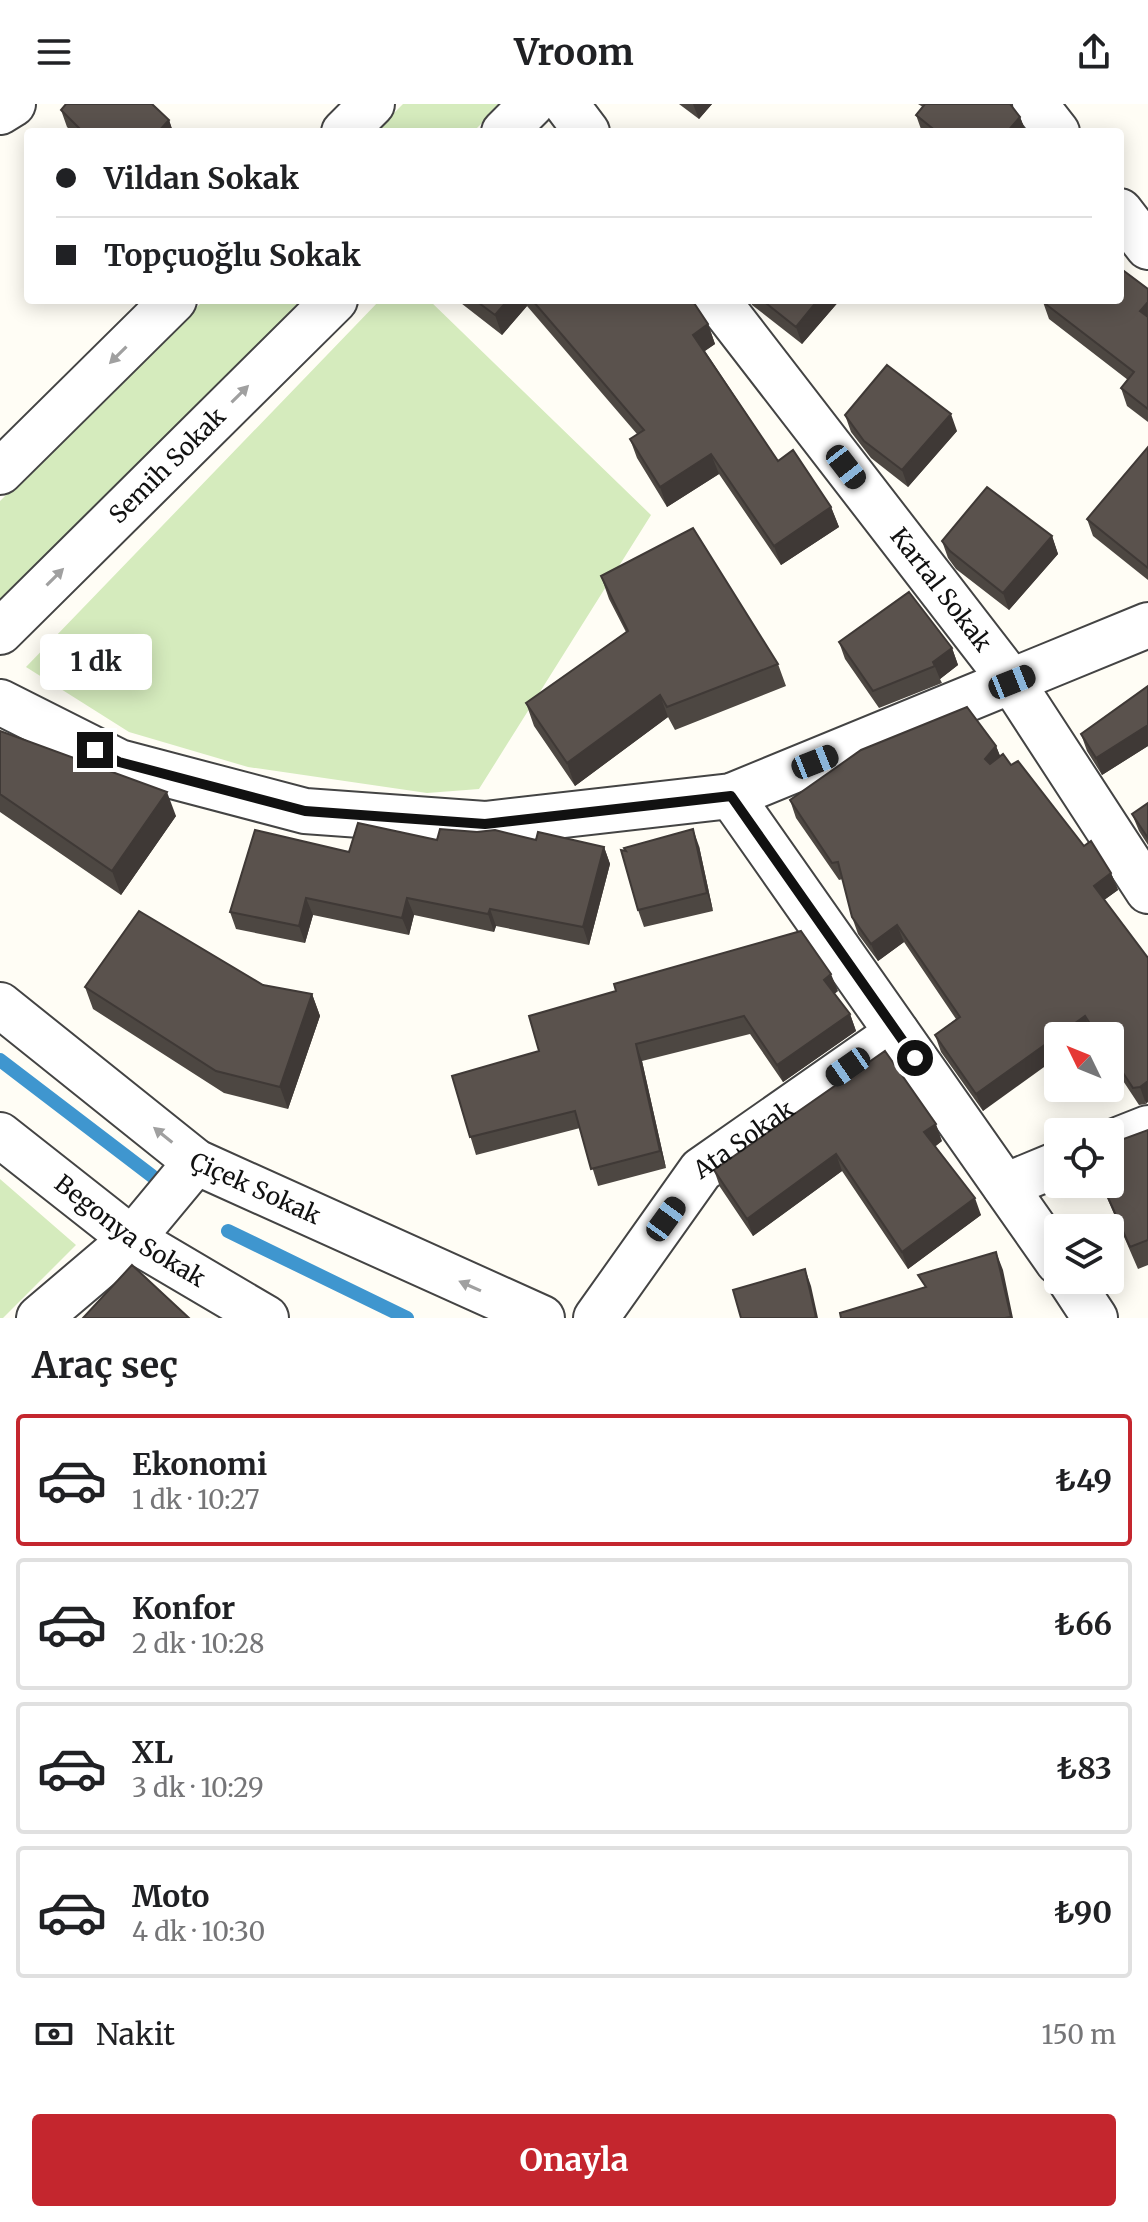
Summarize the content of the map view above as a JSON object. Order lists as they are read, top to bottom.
{
  "streets": {
    "street": [
      "Semih Sokak",
      "Kartal Sokak",
      "Ata Sokak",
      "Çiçek Sokak",
      "Begonya Sokak"
    ]
  },
  "north": "top left",
  "page": {
    "header": "Vroom",
    "banner": ["Vildan Sokak", "Topçuoğlu Sokak"],
    "bubble": "1 dk",
    "heading": "Araç seç",
    "list": [
      {
        "name": "Ekonomi",
        "note": "1 dk · 10:27",
        "value": "₺49"
      },
      {
        "name": "Konfor",
        "note": "2 dk · 10:28",
        "value": "₺66"
      },
      {
        "name": "XL",
        "note": "3 dk · 10:29",
        "value": "₺83"
      },
      {
        "name": "Moto",
        "note": "4 dk · 10:30",
        "value": "₺90"
      }
    ],
    "pay": ["Nakit", "150 m"],
    "buttons": "Onayla"
  }
}
